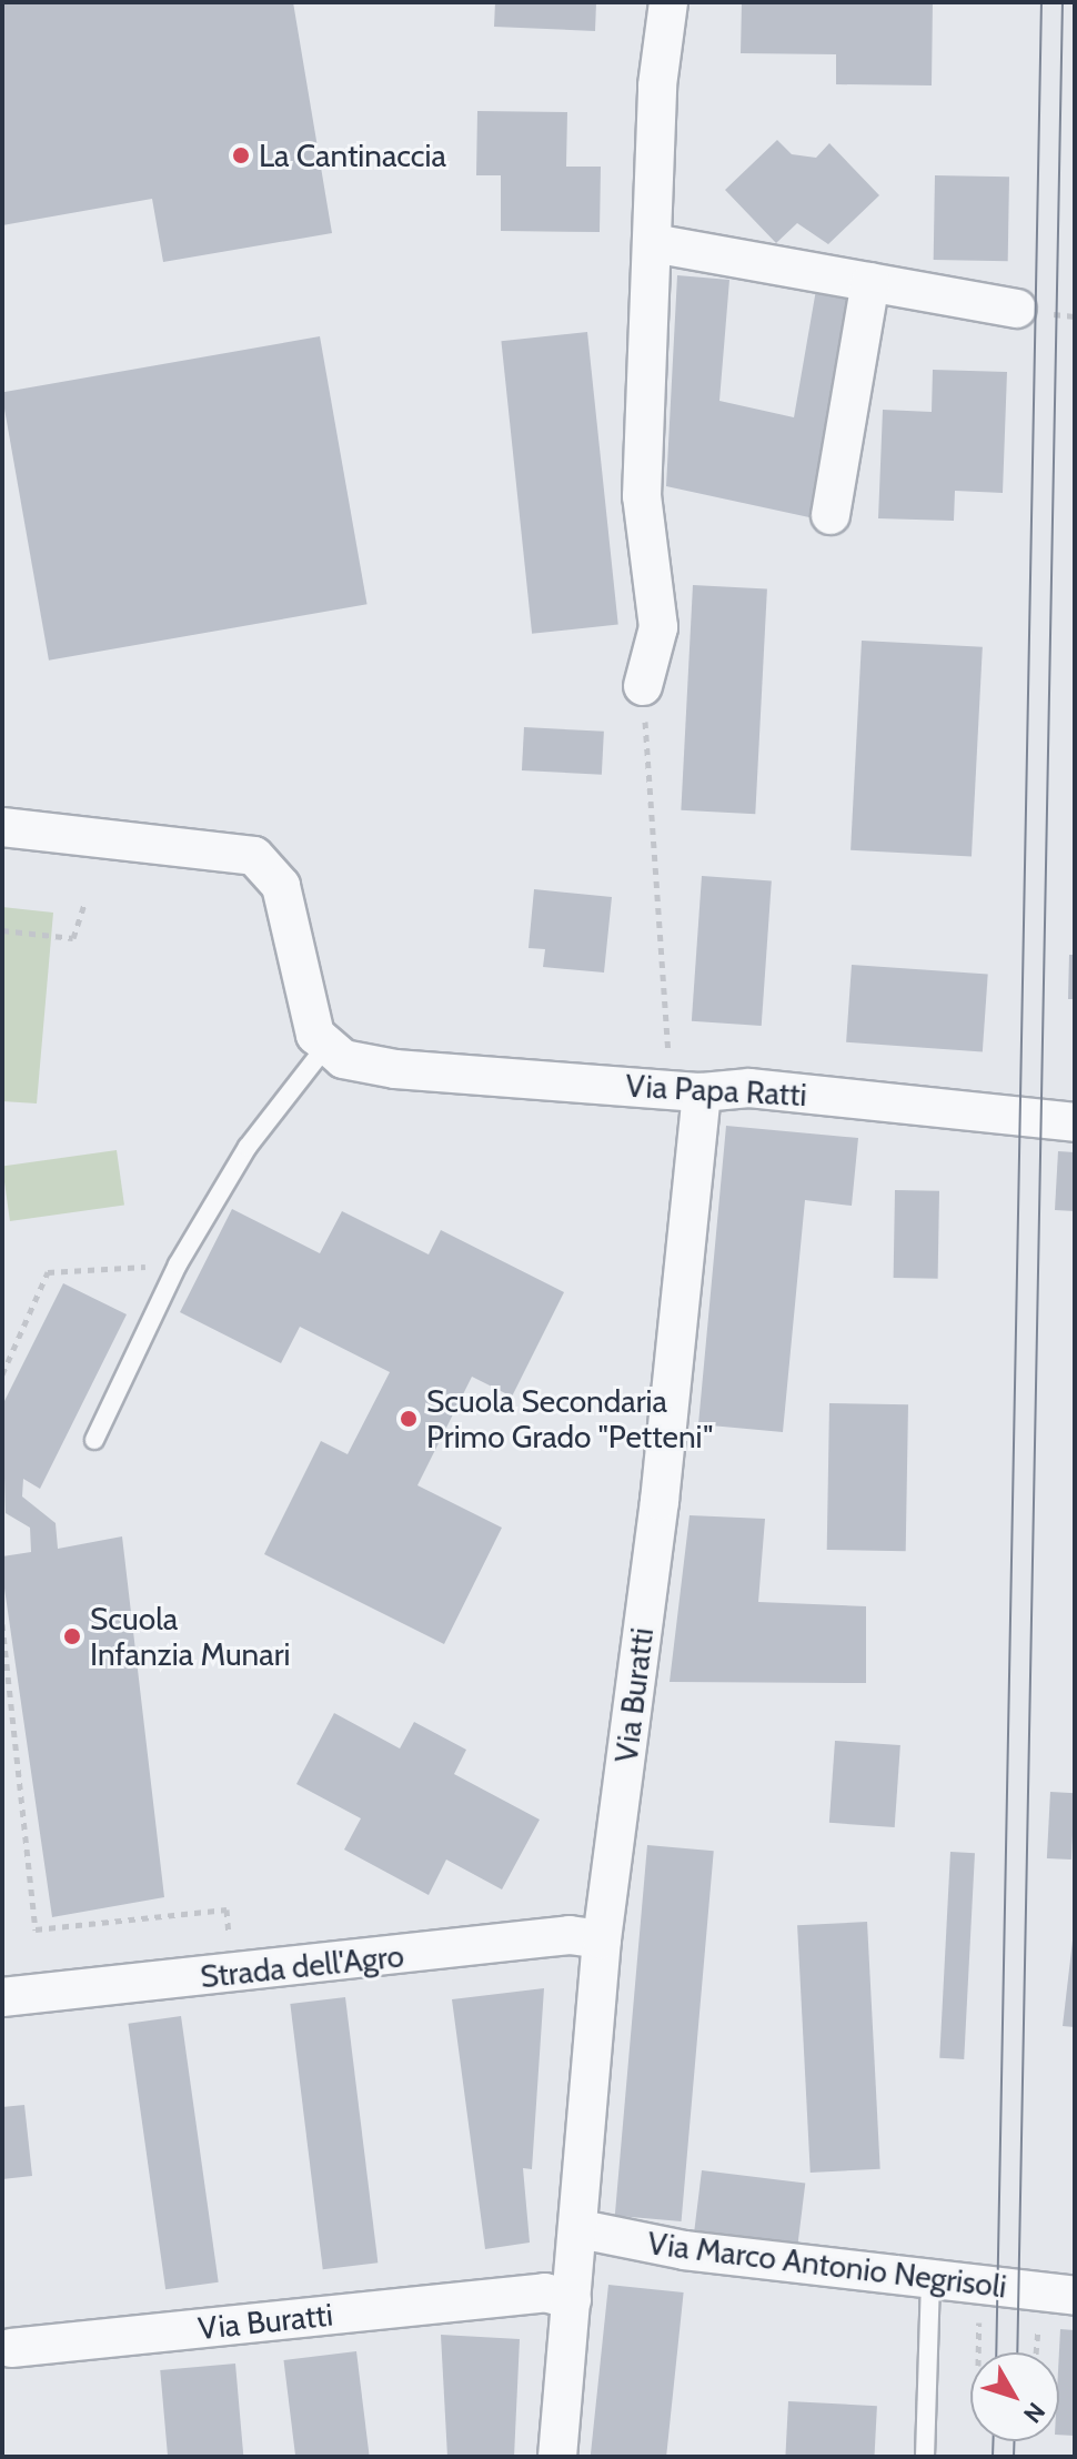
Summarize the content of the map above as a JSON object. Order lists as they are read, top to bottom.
{
  "streets": {
    "street": [
      "Via Papa Ratti",
      "Via Buratti",
      "Strada dell'Agro",
      "Via Marco Antonio Negrisoli"
    ]
  },
  "crossings": [
    ["Via Papa Ratti", "Via Buratti"],
    ["Via Buratti", "Strada dell'Agro"],
    ["Via Buratti", "Via Marco Antonio Negrisoli"]
  ],
  "places": ["La Cantinaccia", "Scuola Secondaria Primo Grado \"Petteni\"", "Scuola Infanzia Munari"],
  "north": "bottom right"
}
